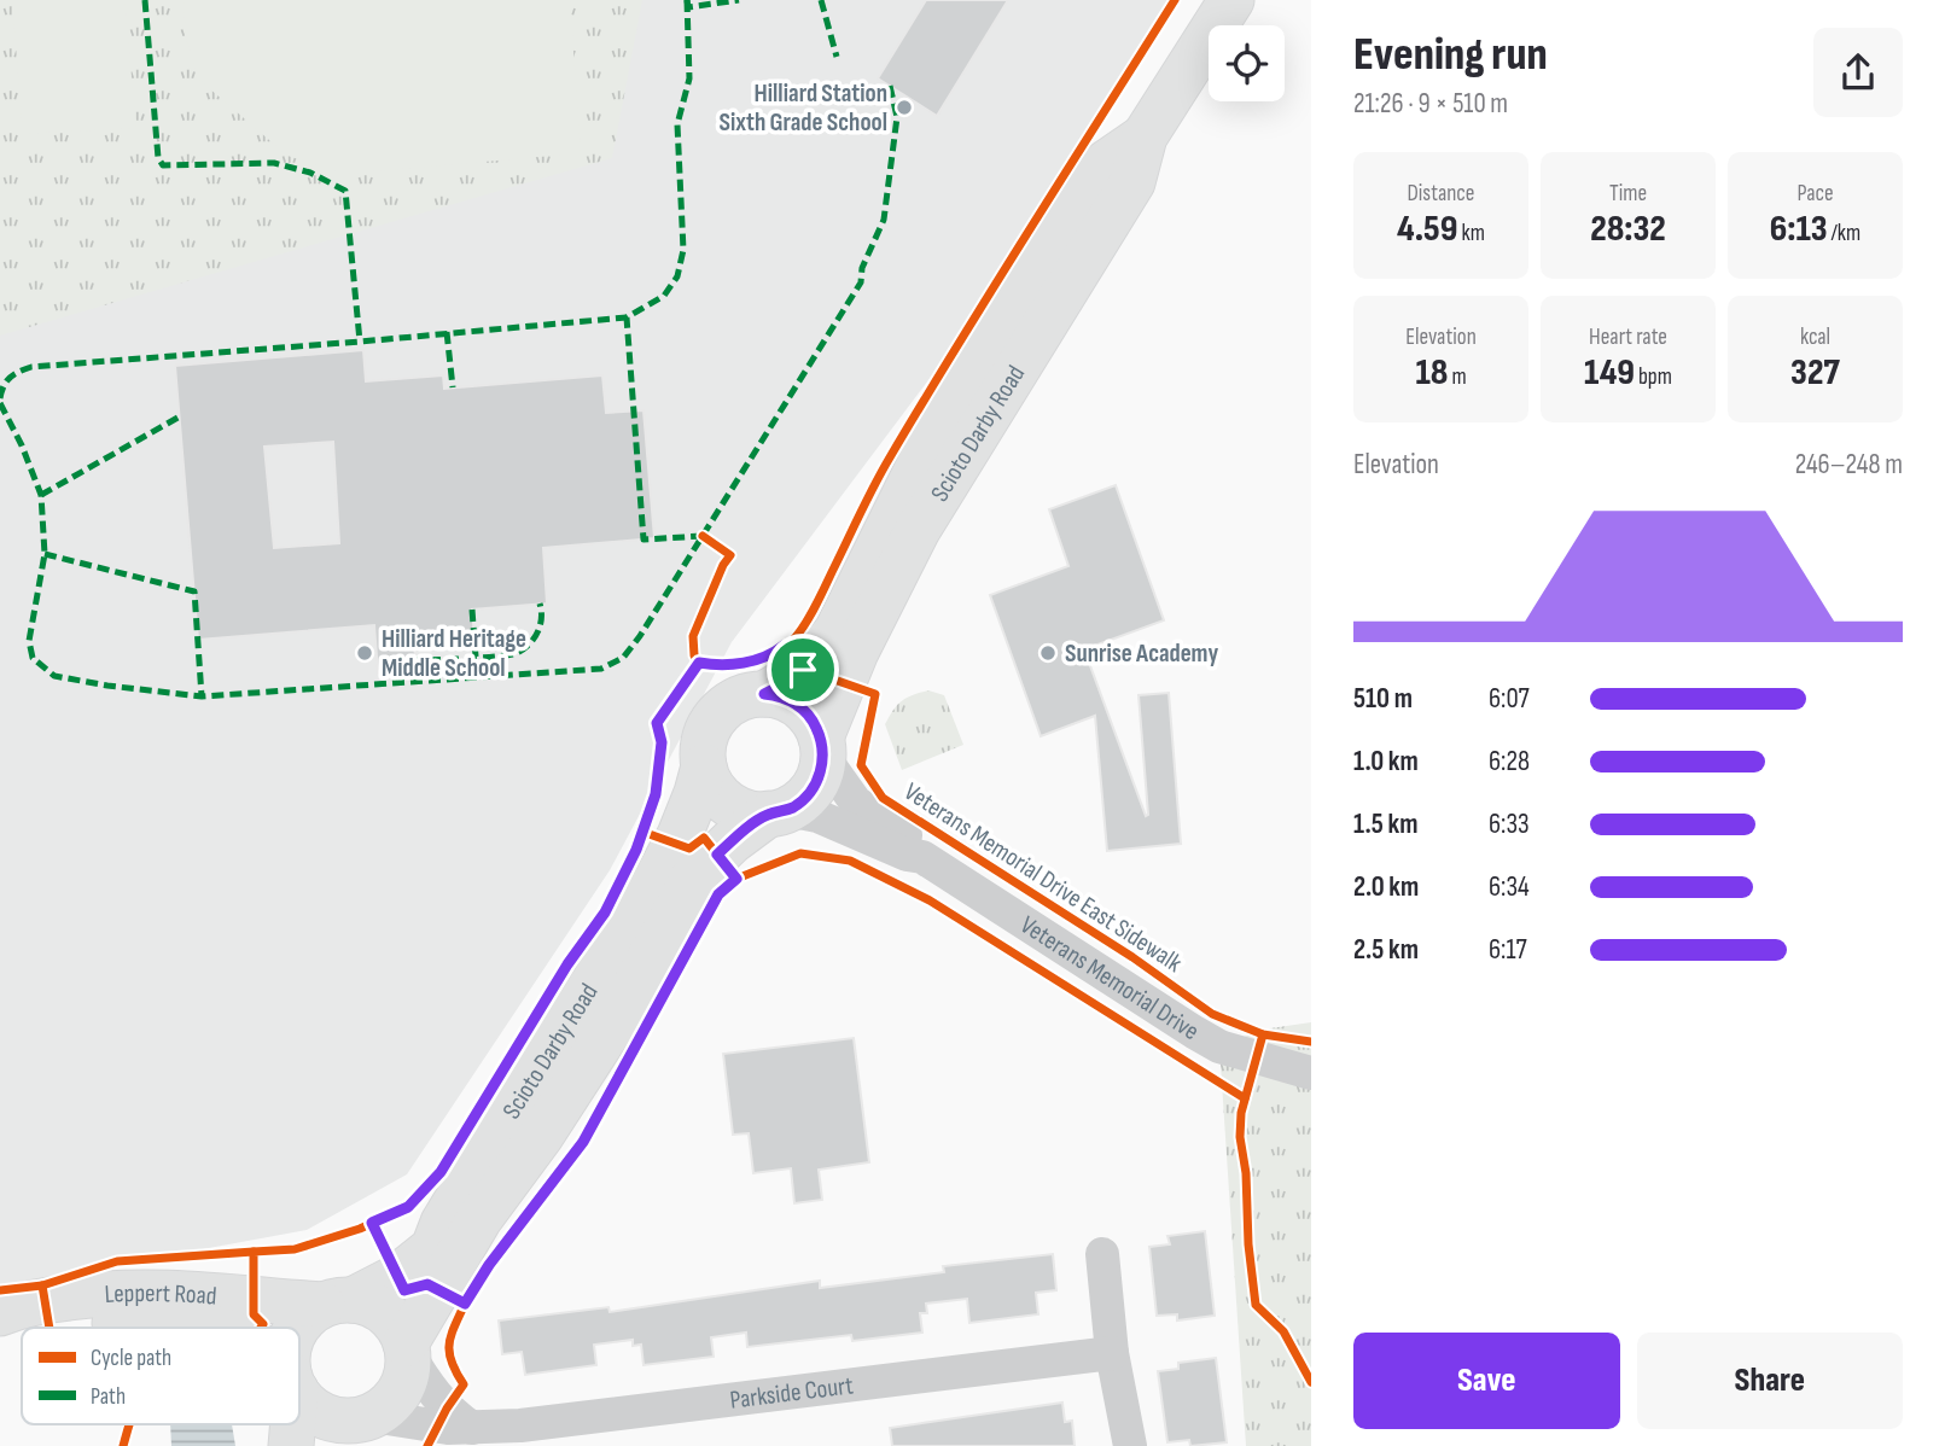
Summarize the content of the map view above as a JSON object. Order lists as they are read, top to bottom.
{
  "streets": {
    "main road": ["Scioto Darby Road", "Leppert Road"],
    "street": ["Veterans Memorial Drive", "Parkside Court"],
    "cycle path": ["Veterans Memorial Drive East Sidewalk"]
  },
  "crossings": [
    ["Scioto Darby Road", "Veterans Memorial Drive"],
    ["Scioto Darby Road", "Leppert Road"]
  ],
  "places": ["Hilliard Station Sixth Grade School", "Hilliard Heritage Middle School", "Sunrise Academy"],
  "legend": ["Cycle path", "Path"],
  "page": {
    "heading": ["Evening run", "21:26 · 9 × 510 m"],
    "stats": [
      ["Distance", "4.59 km"],
      ["Time", "28:32"],
      ["Pace", "6:13 /km"],
      ["Elevation", "18 m"],
      ["Heart rate", "149 bpm"],
      ["kcal", "327"]
    ],
    "chart": ["Elevation", "246–248 m"],
    "list": [
      {
        "name": "510 m",
        "note": "6:07"
      },
      {
        "name": "1.0 km",
        "note": "6:28"
      },
      {
        "name": "1.5 km",
        "note": "6:33"
      },
      {
        "name": "2.0 km",
        "note": "6:34"
      },
      {
        "name": "2.5 km",
        "note": "6:17"
      }
    ],
    "buttons": ["Save", "Share"]
  }
}
